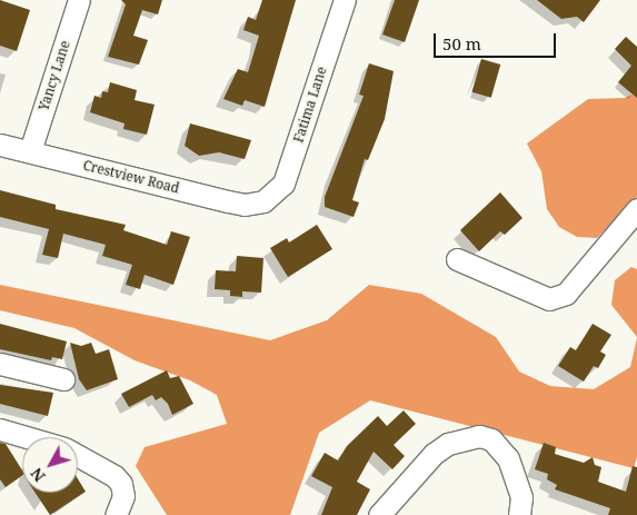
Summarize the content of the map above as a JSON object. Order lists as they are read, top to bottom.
{
  "streets": {
    "street": ["Yancy Lane", "Fatima Lane", "Crestview Road"]
  },
  "crossings": [
    ["Yancy Lane", "Crestview Road"],
    ["Fatima Lane", "Crestview Road"]
  ],
  "scale_bar": "50 m",
  "north": "bottom left"
}
